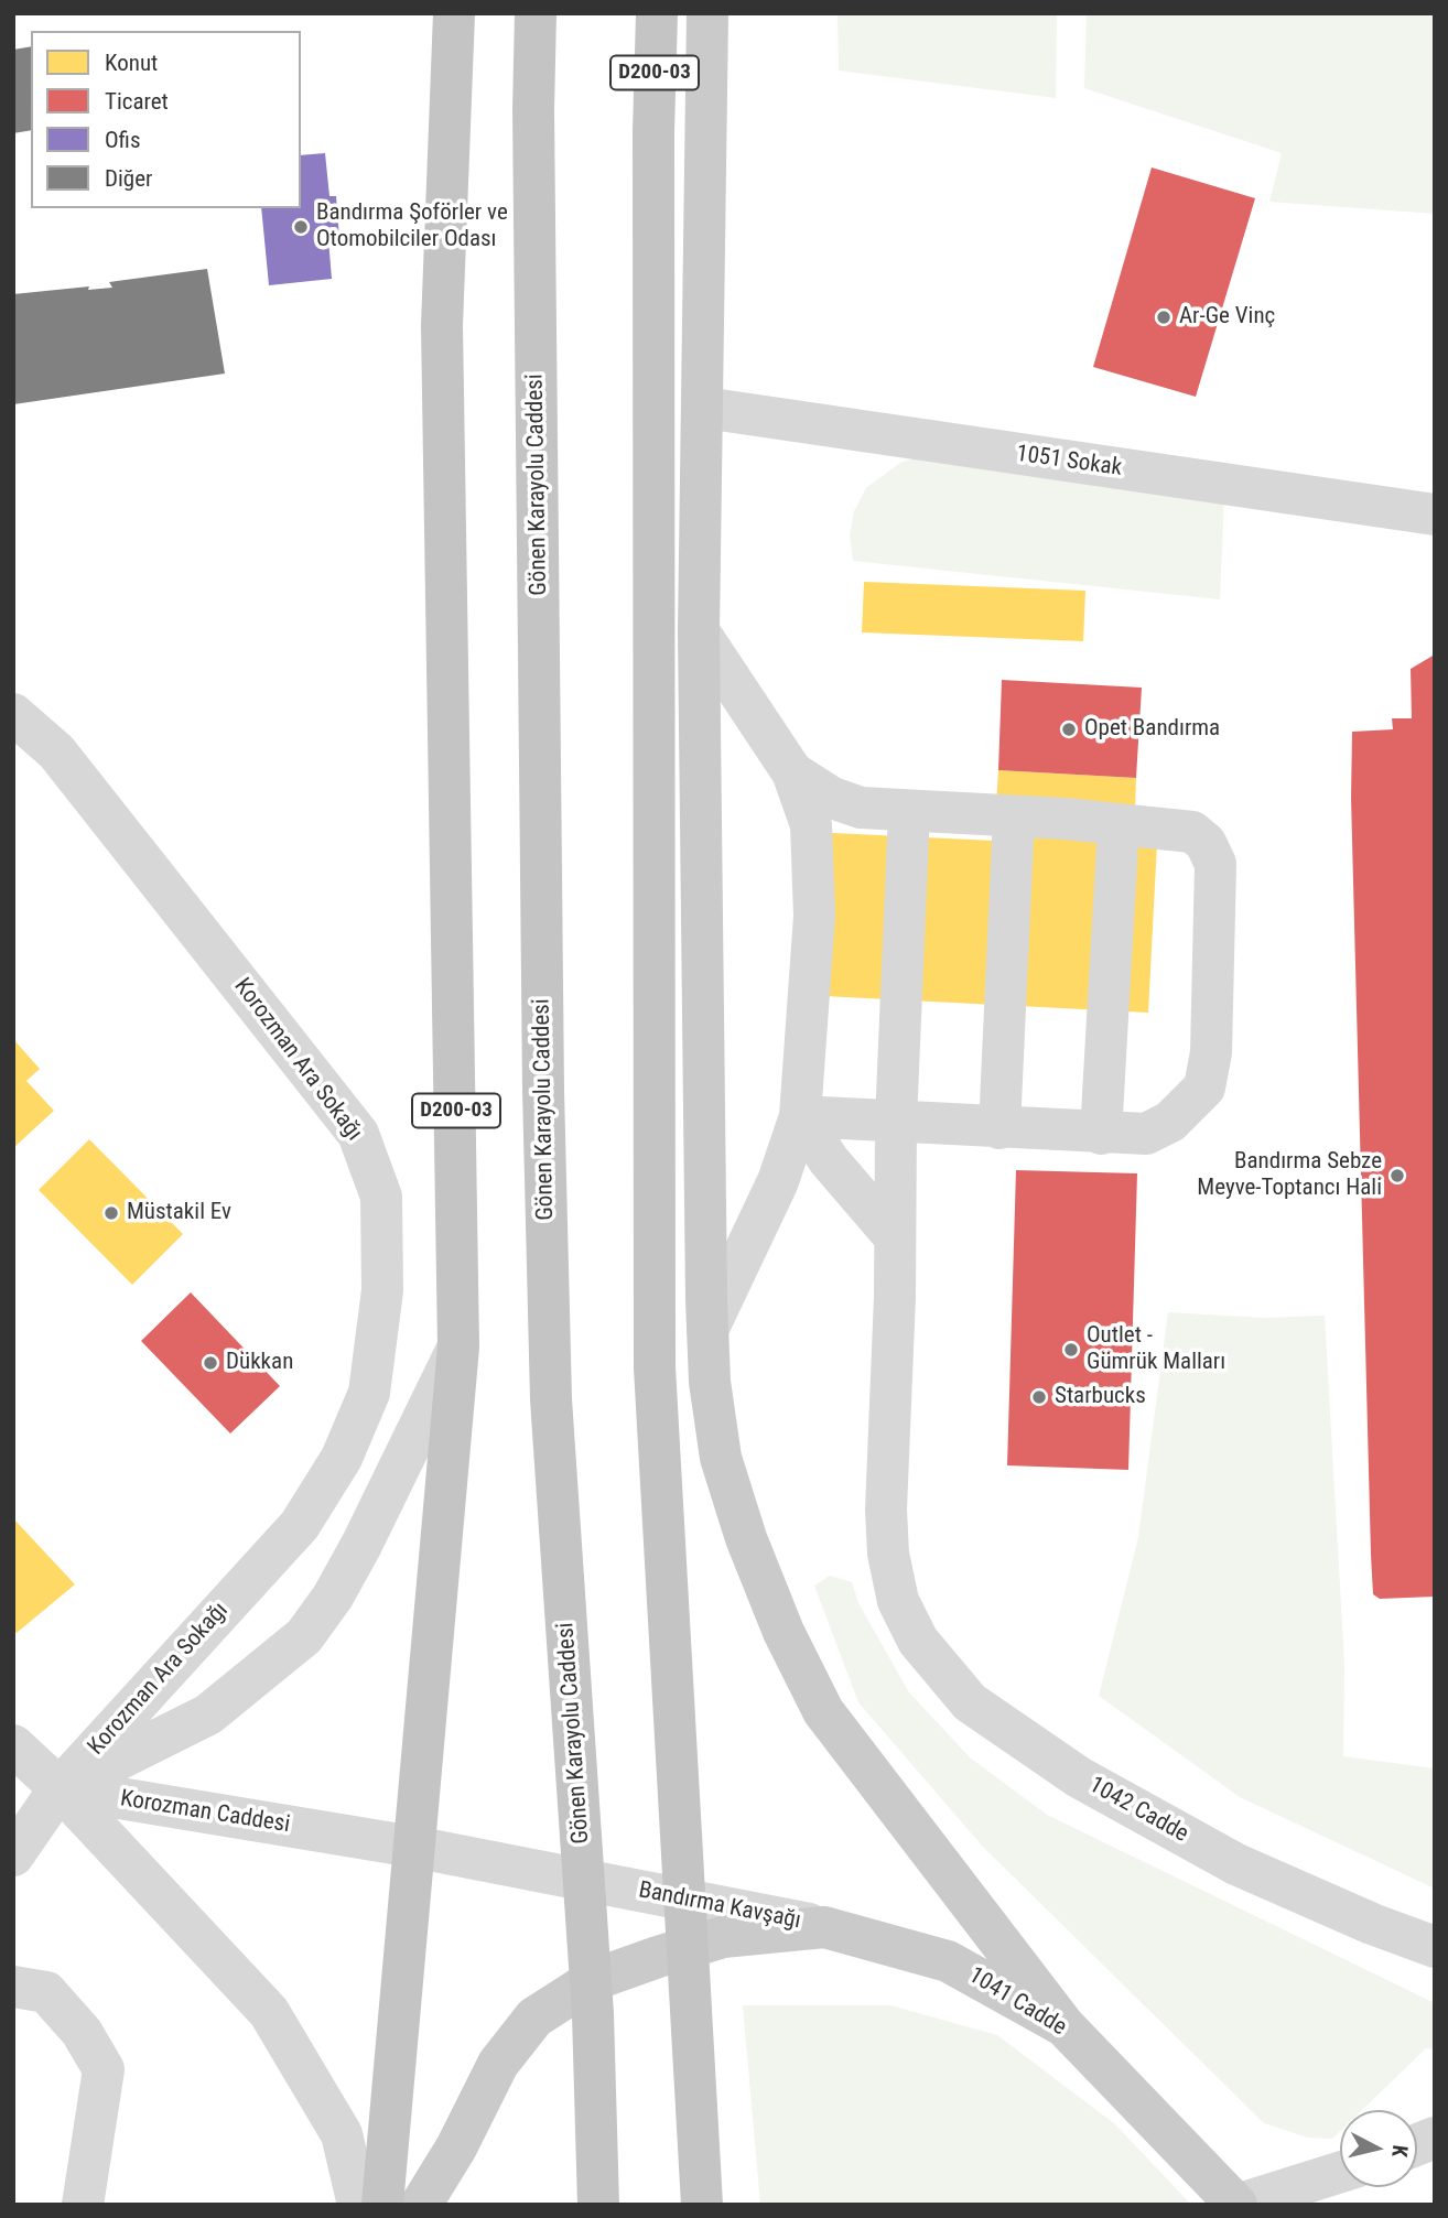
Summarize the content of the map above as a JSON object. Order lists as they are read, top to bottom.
{
  "streets": {
    "highway": ["D200-03", "Gönen Karayolu Caddesi"],
    "main road": ["Bandırma Kavşağı", "1041 Cadde"],
    "street": [
      "1051 Sokak",
      "Korozman Ara Sokağı",
      "1042 Cadde",
      "Korozman Caddesi"
    ]
  },
  "crossings": [
    ["D200-03", "Korozman Caddesi"],
    ["D200-03", "Bandırma Kavşağı"],
    ["Korozman Ara Sokağı", "Korozman Caddesi"],
    ["Korozman Caddesi", "Bandırma Kavşağı"],
    ["Bandırma Kavşağı", "1041 Cadde"]
  ],
  "places": [
    "Bandırma Şoförler ve Otomobilciler Odası",
    "Ar-Ge Vinç",
    "Opet Bandırma",
    "Bandırma Sebze Meyve-Toptancı Hali",
    "Müstakil Ev",
    "Outlet - Gümrük Malları",
    "Dükkan",
    "Starbucks"
  ],
  "legend": [
    "Konut",
    "Ticaret",
    "Ofis",
    "Diğer"
  ],
  "north": "right"
}
